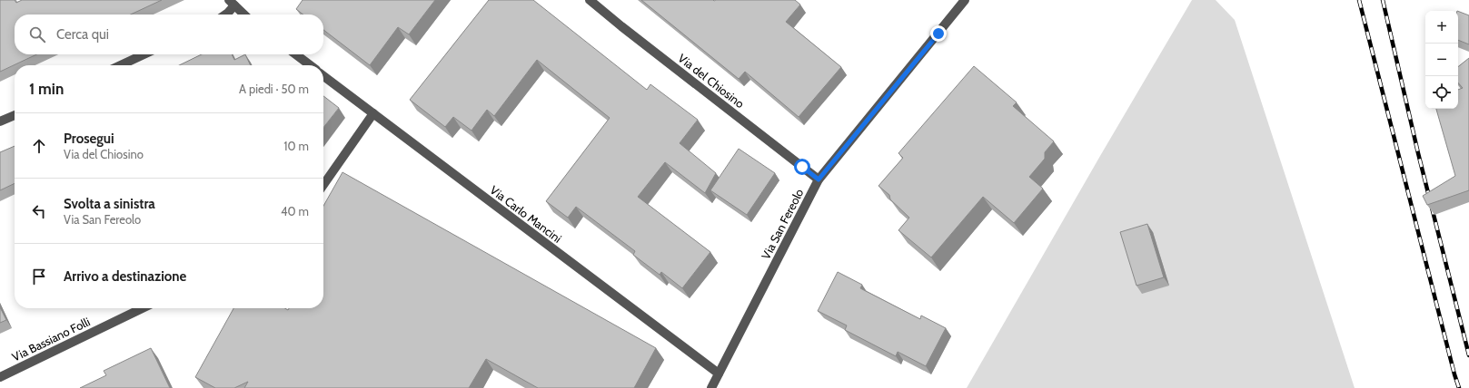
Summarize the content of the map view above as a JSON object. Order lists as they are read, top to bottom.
{
  "streets": {
    "street": [
      "Via del Chiosino",
      "Via Carlo Mancini",
      "Via San Fereolo",
      "Via Bassiano Folli"
    ]
  },
  "crossings": [
    ["Via del Chiosino", "Via San Fereolo"],
    ["Via Carlo Mancini", "Via San Fereolo"]
  ],
  "page": {
    "map_buttons": ["+", "−"],
    "search": "Cerca qui",
    "heading": ["1 min", "A piedi · 50 m"],
    "list": [
      ["Prosegui", "Via del Chiosino", "10 m"],
      ["Svolta a sinistra", "Via San Fereolo", "40 m"],
      "Arrivo a destinazione"
    ]
  }
}
